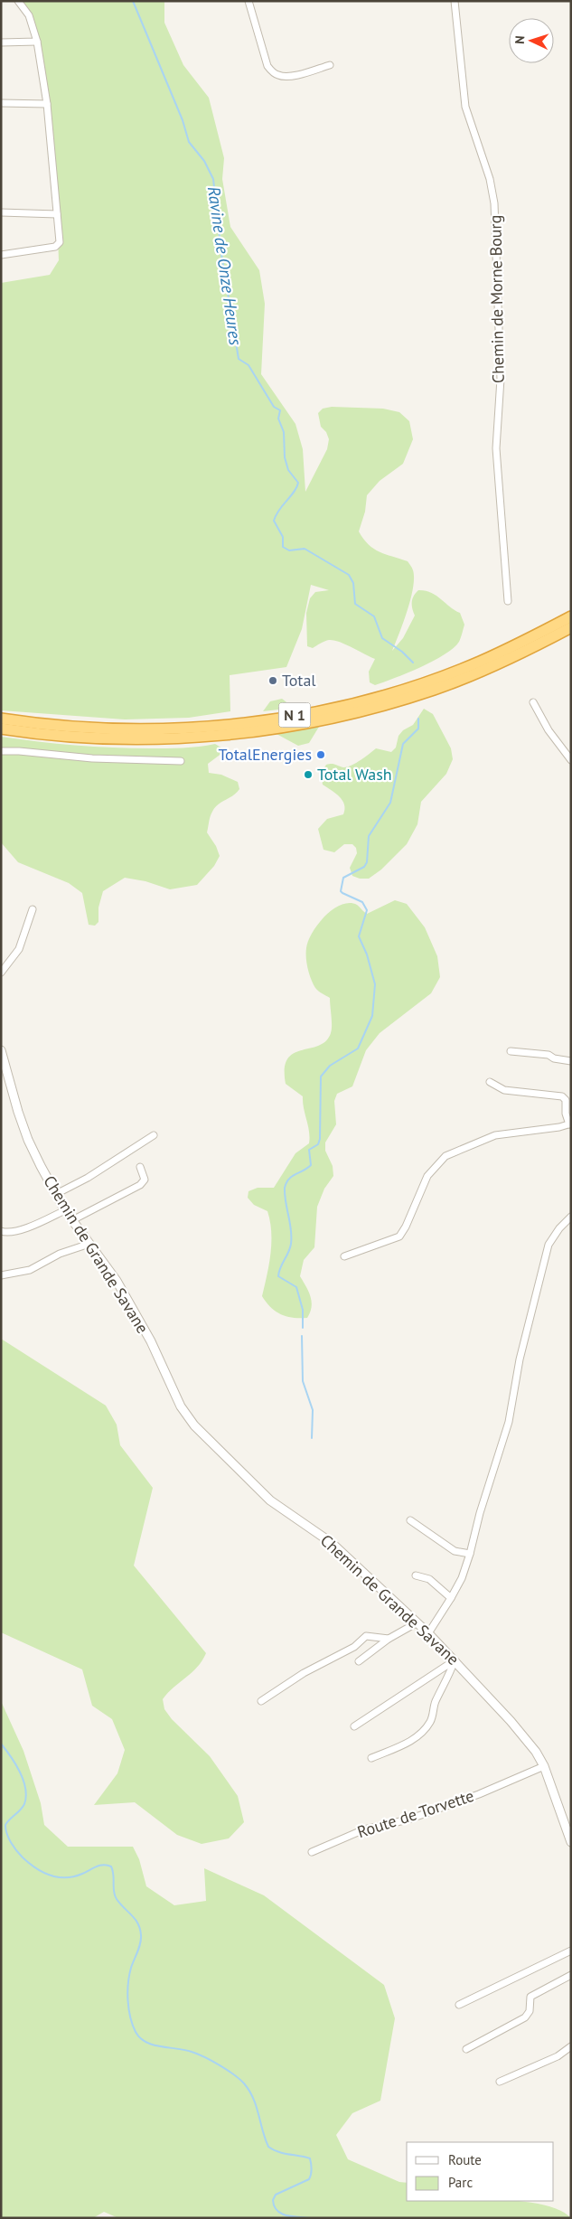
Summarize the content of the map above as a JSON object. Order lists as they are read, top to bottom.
{
  "streets": {
    "highway": ["N 1"],
    "street": ["Chemin de Morne Bourg", "Chemin de Grande Savane", "Route de Torvette"]
  },
  "crossings": [
    ["Chemin de Grande Savane", "Route de Torvette"]
  ],
  "water": ["Ravine de Onze Heures"],
  "places": ["Total", "TotalEnergies", "Total Wash"],
  "legend": ["Route", "Parc"],
  "north": "left"
}
